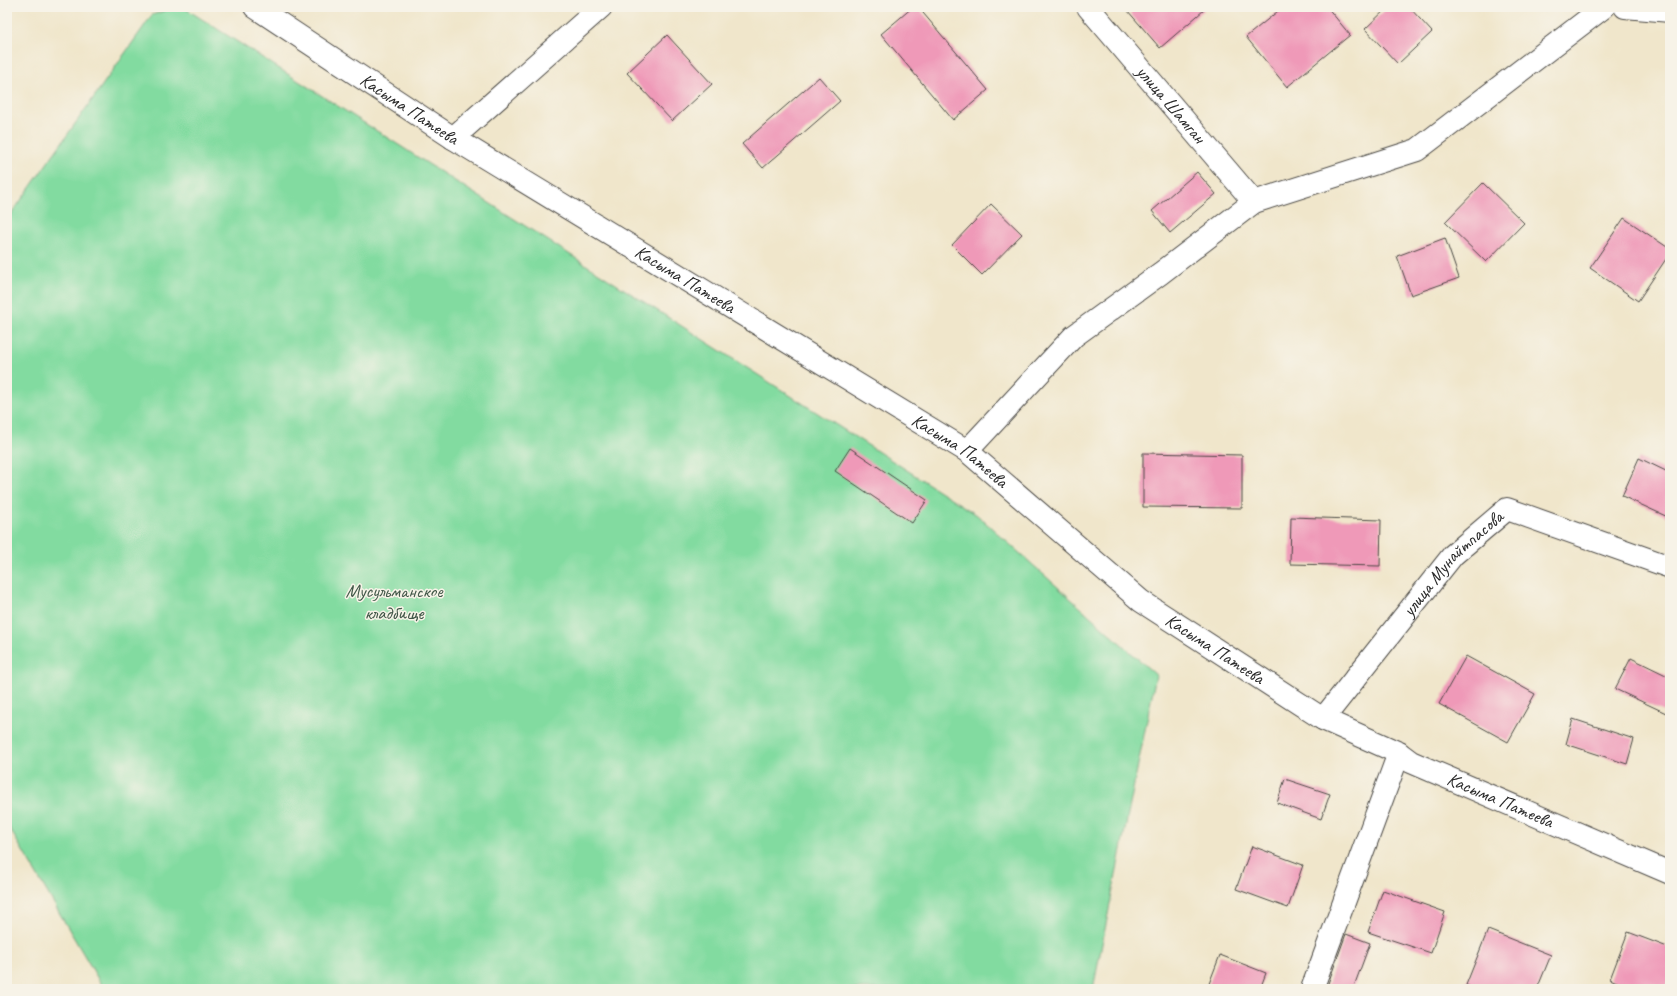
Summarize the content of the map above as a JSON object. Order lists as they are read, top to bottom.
{
  "streets": {
    "street": ["улица Шамган", "Касыма Патеева", "улица Мунайтпасова"]
  },
  "crossings": [
    ["Касыма Патеева", "улица Мунайтпасова"]
  ],
  "parks": ["Мусульманское кладбище"]
}
